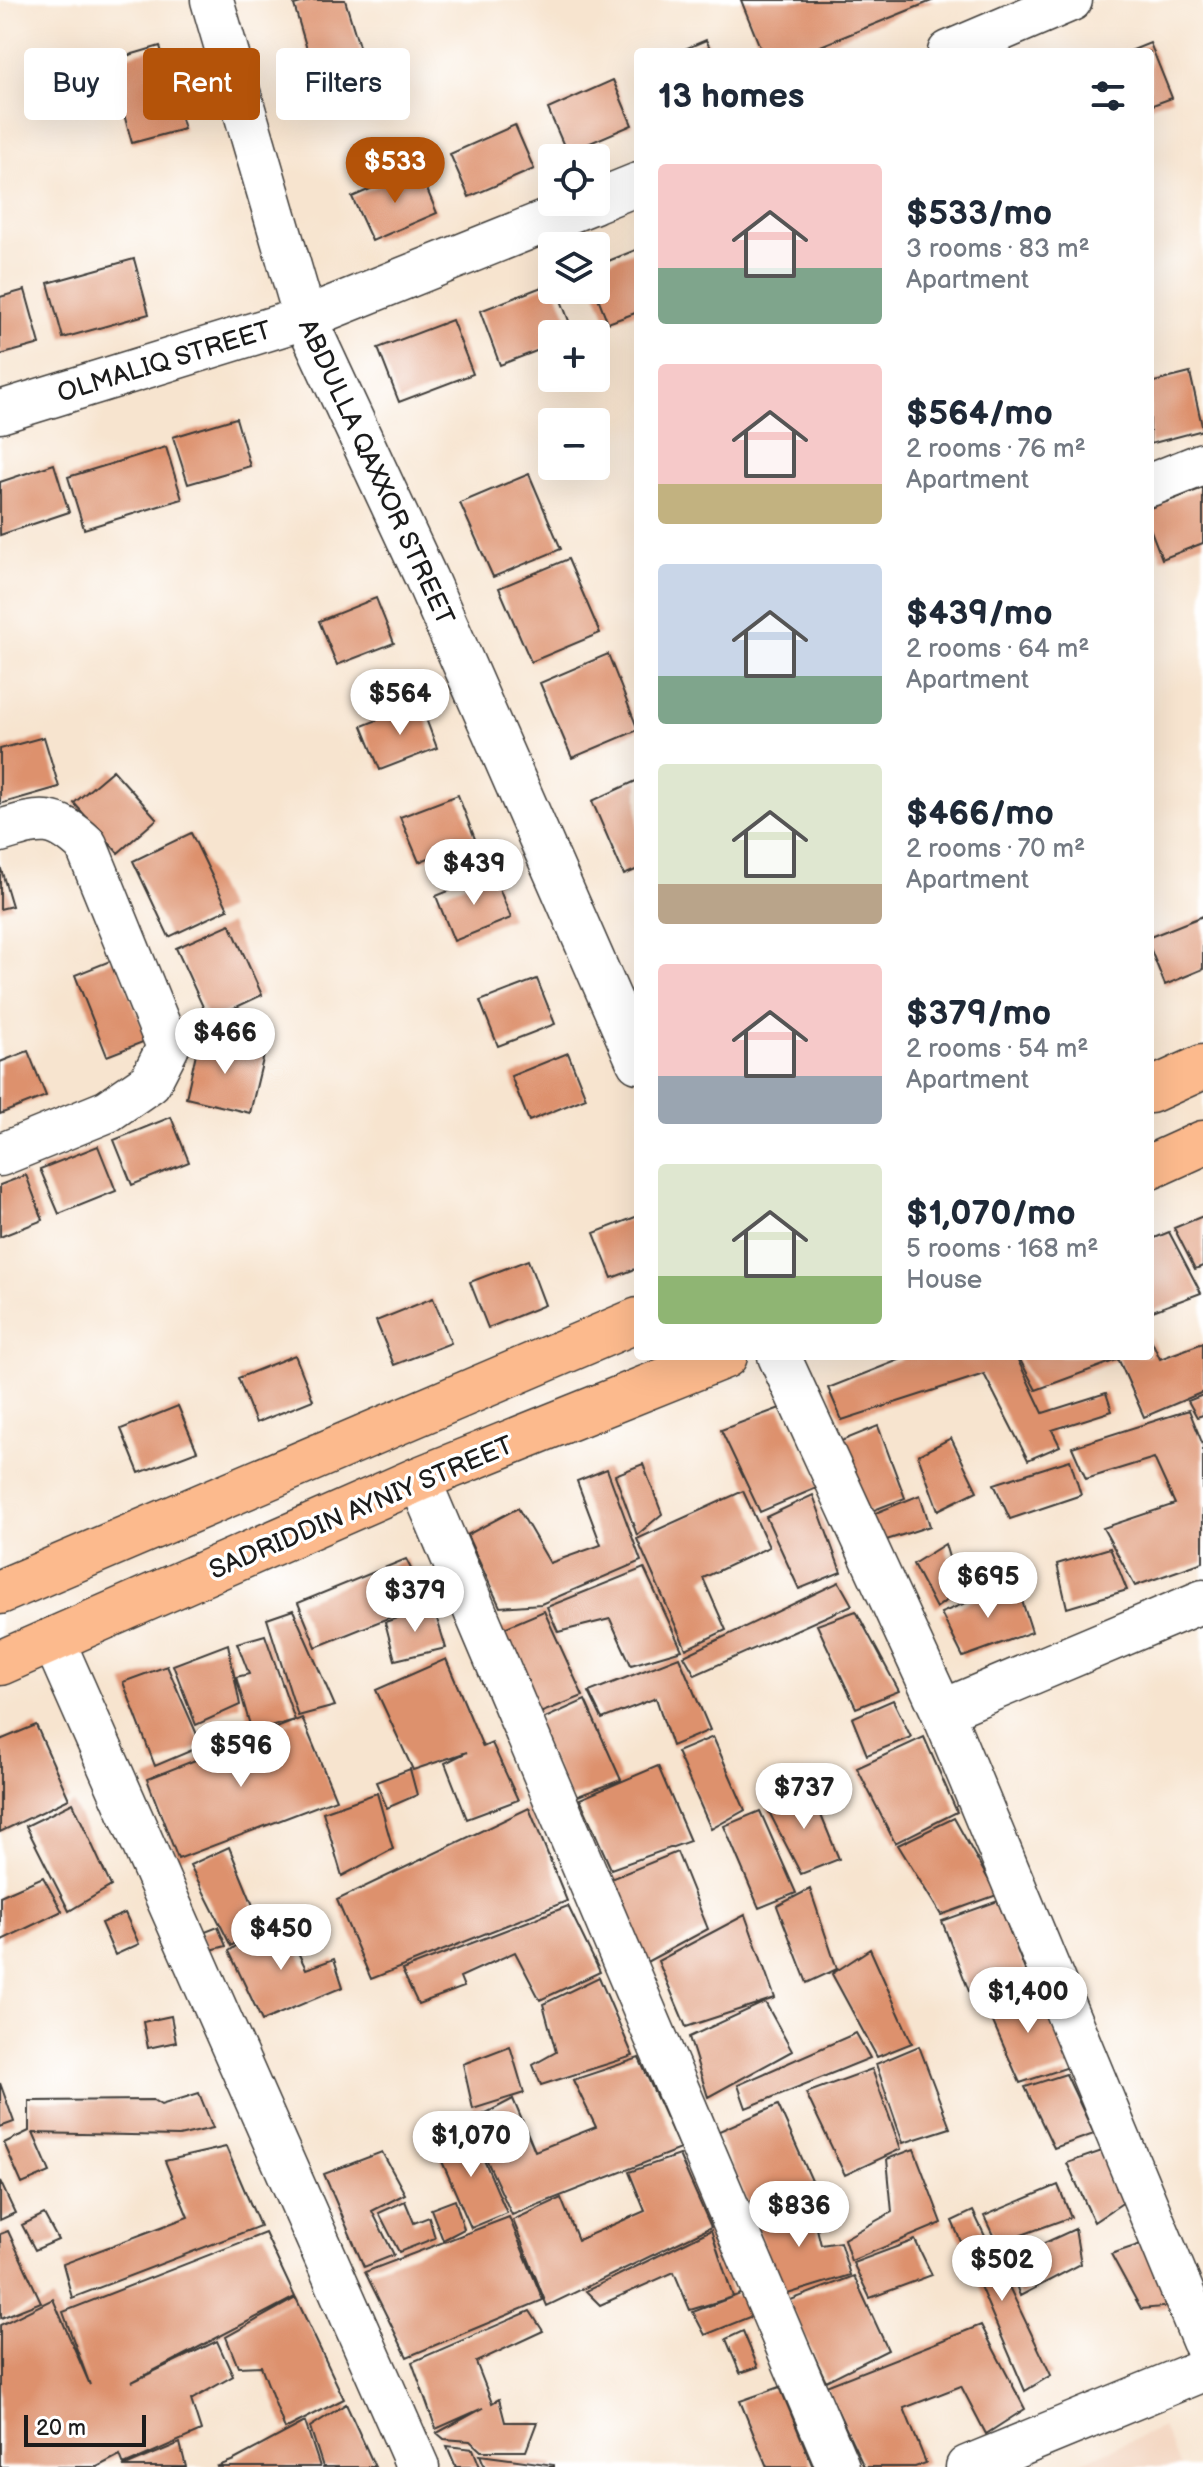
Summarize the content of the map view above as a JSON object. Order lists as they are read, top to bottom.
{
  "streets": {
    "main road": ["SADRIDDIN AYNIY STREET"],
    "street": ["OLMALIQ STREET", "ABDULLA QAXXOR STREET"]
  },
  "crossings": [
    ["OLMALIQ STREET", "ABDULLA QAXXOR STREET"]
  ],
  "scale_bar": "20 m",
  "page": {
    "chip": ["Buy", "Rent", "Filters"],
    "heading": "13 homes",
    "price": [
      "$533",
      "$564",
      "$439",
      "$466",
      "$695",
      "$379",
      "$596",
      "$737",
      "$450",
      "$1,400",
      "$1,070",
      "$836",
      "$502"
    ],
    "map_buttons": ["+", "−"],
    "list": [
      {
        "name": "$533/mo",
        "note": "3 rooms · 83 m² · Apartment"
      },
      {
        "name": "$564/mo",
        "note": "2 rooms · 76 m² · Apartment"
      },
      {
        "name": "$439/mo",
        "note": "2 rooms · 64 m² · Apartment"
      },
      {
        "name": "$466/mo",
        "note": "2 rooms · 70 m² · Apartment"
      },
      {
        "name": "$379/mo",
        "note": "2 rooms · 54 m² · Apartment"
      },
      {
        "name": "$1,070/mo",
        "note": "5 rooms · 168 m² · House"
      }
    ],
    "scale": "20 m"
  }
}
